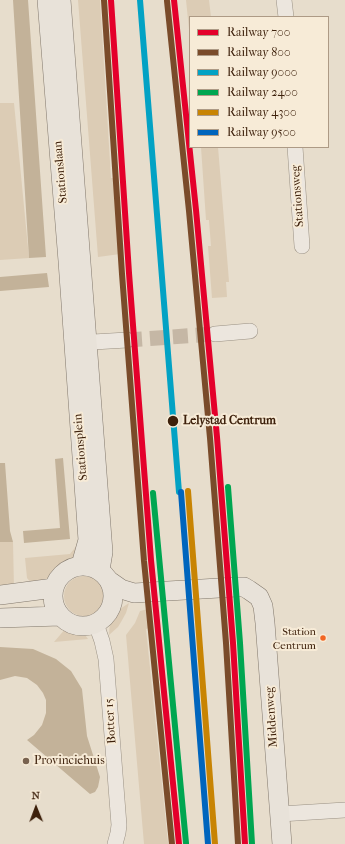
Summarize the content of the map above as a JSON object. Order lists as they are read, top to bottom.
{
  "streets": {
    "main road": ["Stationslaan", "Stationsplein", "Middenweg"],
    "street": ["Stationsweg", "Botter 15"]
  },
  "crossings": [
    ["Stationslaan", "Stationsplein"],
    ["Stationsplein", "Botter 15"]
  ],
  "places": ["Lelystad Centrum", "Station Centrum", "Provinciehuis"],
  "lines": [
    "rail line 700",
    "rail line 800",
    "rail line 9000",
    "rail line 2400",
    "rail line 4300",
    "rail line 9500"
  ],
  "legend": [
    "Railway 700",
    "Railway 800",
    "Railway 9000",
    "Railway 2400",
    "Railway 4300",
    "Railway 9500"
  ],
  "north": "top"
}
